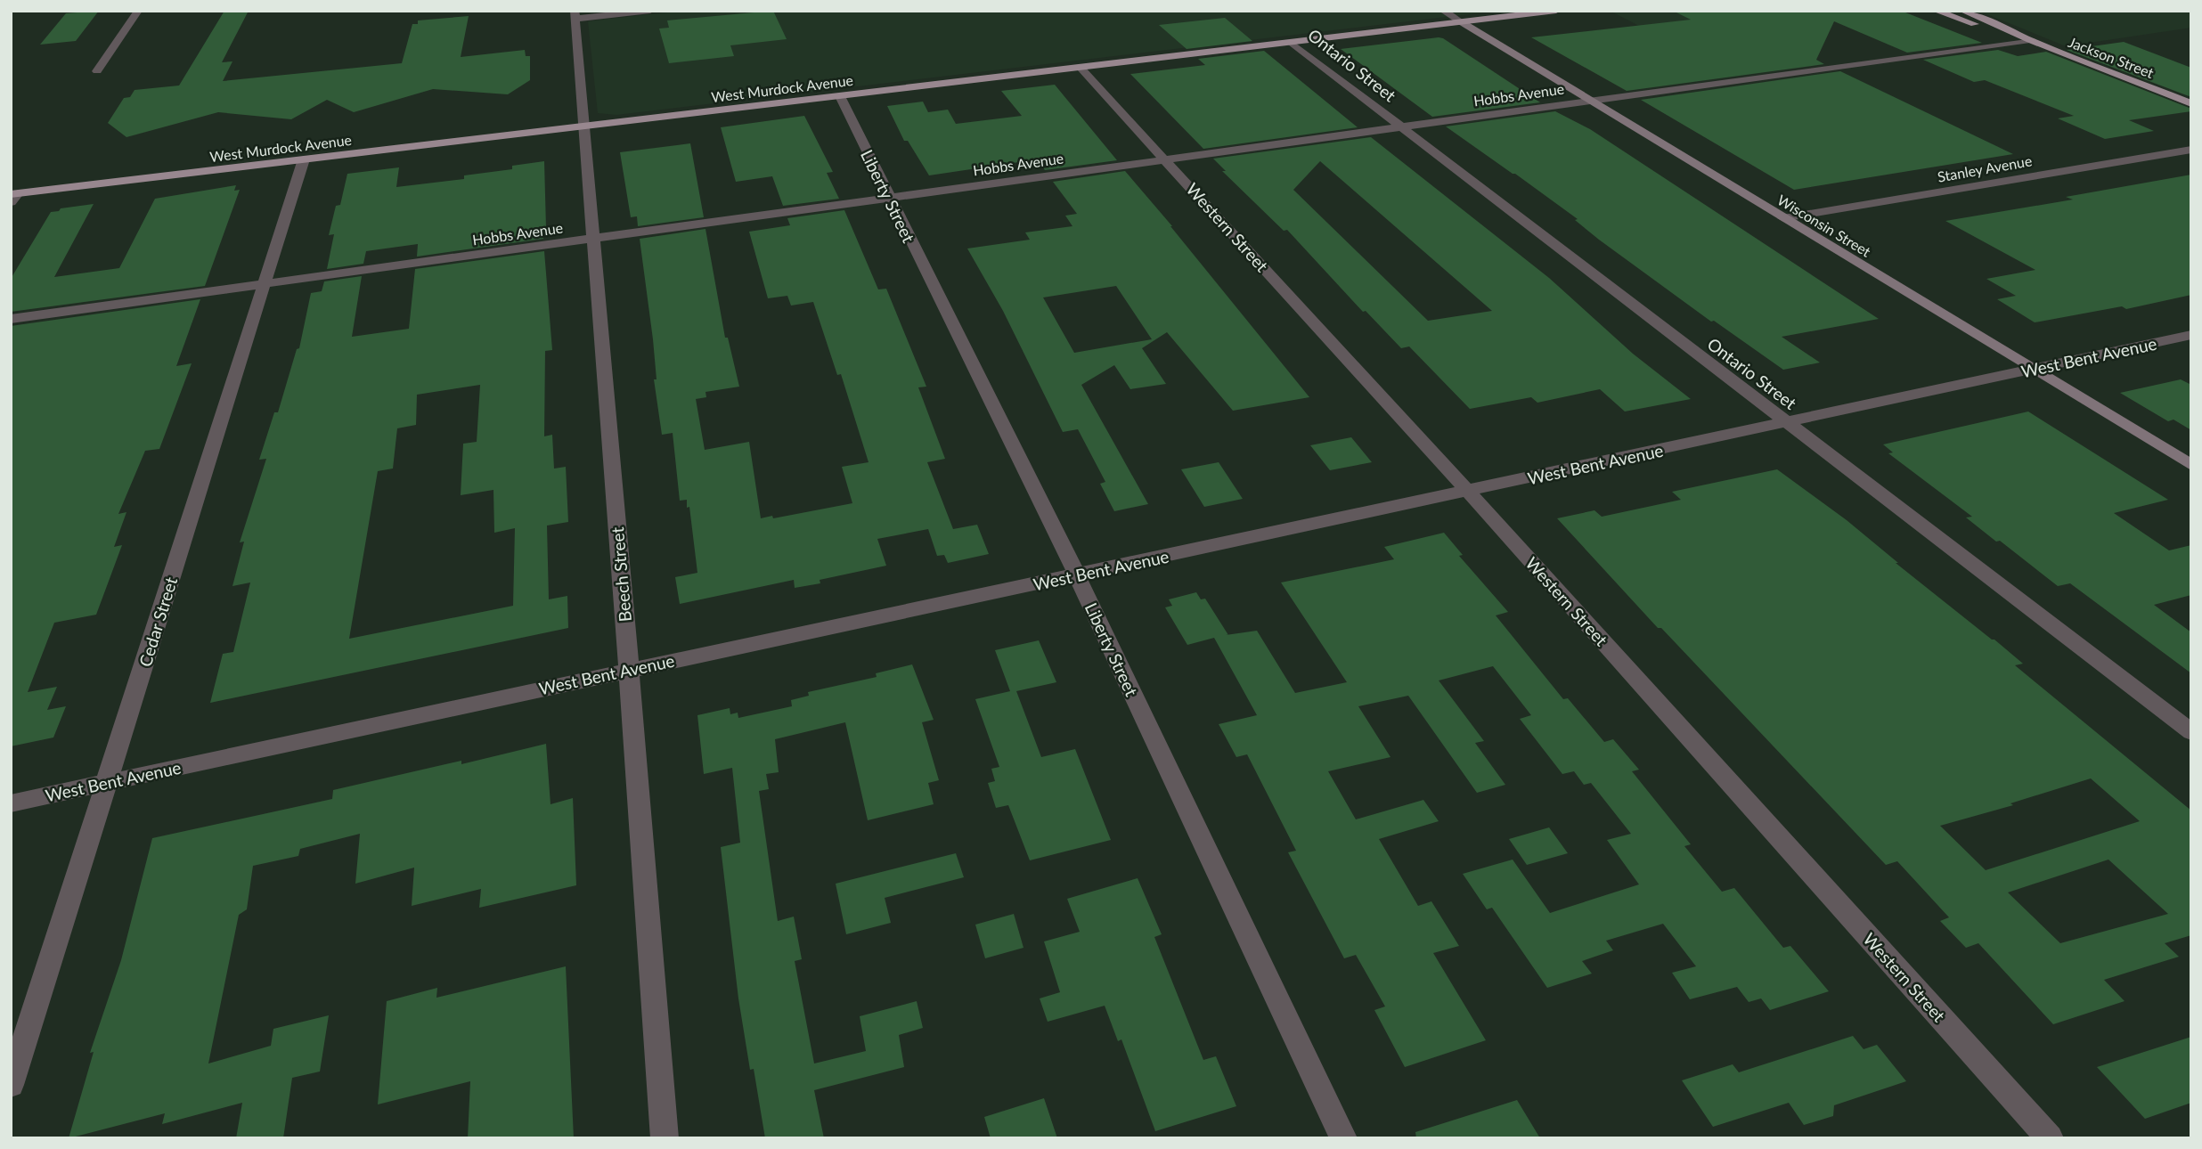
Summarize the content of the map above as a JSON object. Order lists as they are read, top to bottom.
{
  "streets": {
    "main road": ["Jackson Street", "West Murdock Avenue"],
    "street": [
      "Ontario Street",
      "Hobbs Avenue",
      "Stanley Avenue",
      "Liberty Street",
      "Wisconsin Street",
      "Western Street",
      "West Bent Avenue",
      "Beech Street",
      "Cedar Street"
    ]
  },
  "crossings": [
    ["Jackson Street", "Hobbs Avenue"],
    ["Ontario Street", "West Murdock Avenue"],
    ["Ontario Street", "Hobbs Avenue"],
    ["Ontario Street", "West Bent Avenue"],
    ["West Murdock Avenue", "Liberty Street"],
    ["West Murdock Avenue", "Wisconsin Street"],
    ["West Murdock Avenue", "Western Street"],
    ["West Murdock Avenue", "Beech Street"],
    ["West Murdock Avenue", "Cedar Street"],
    ["Hobbs Avenue", "Liberty Street"],
    ["Hobbs Avenue", "Wisconsin Street"],
    ["Hobbs Avenue", "Western Street"],
    ["Hobbs Avenue", "Beech Street"],
    ["Hobbs Avenue", "Cedar Street"],
    ["Stanley Avenue", "Wisconsin Street"],
    ["Liberty Street", "West Bent Avenue"],
    ["Wisconsin Street", "West Bent Avenue"],
    ["Western Street", "West Bent Avenue"],
    ["West Bent Avenue", "Beech Street"],
    ["West Bent Avenue", "Cedar Street"]
  ]
}
